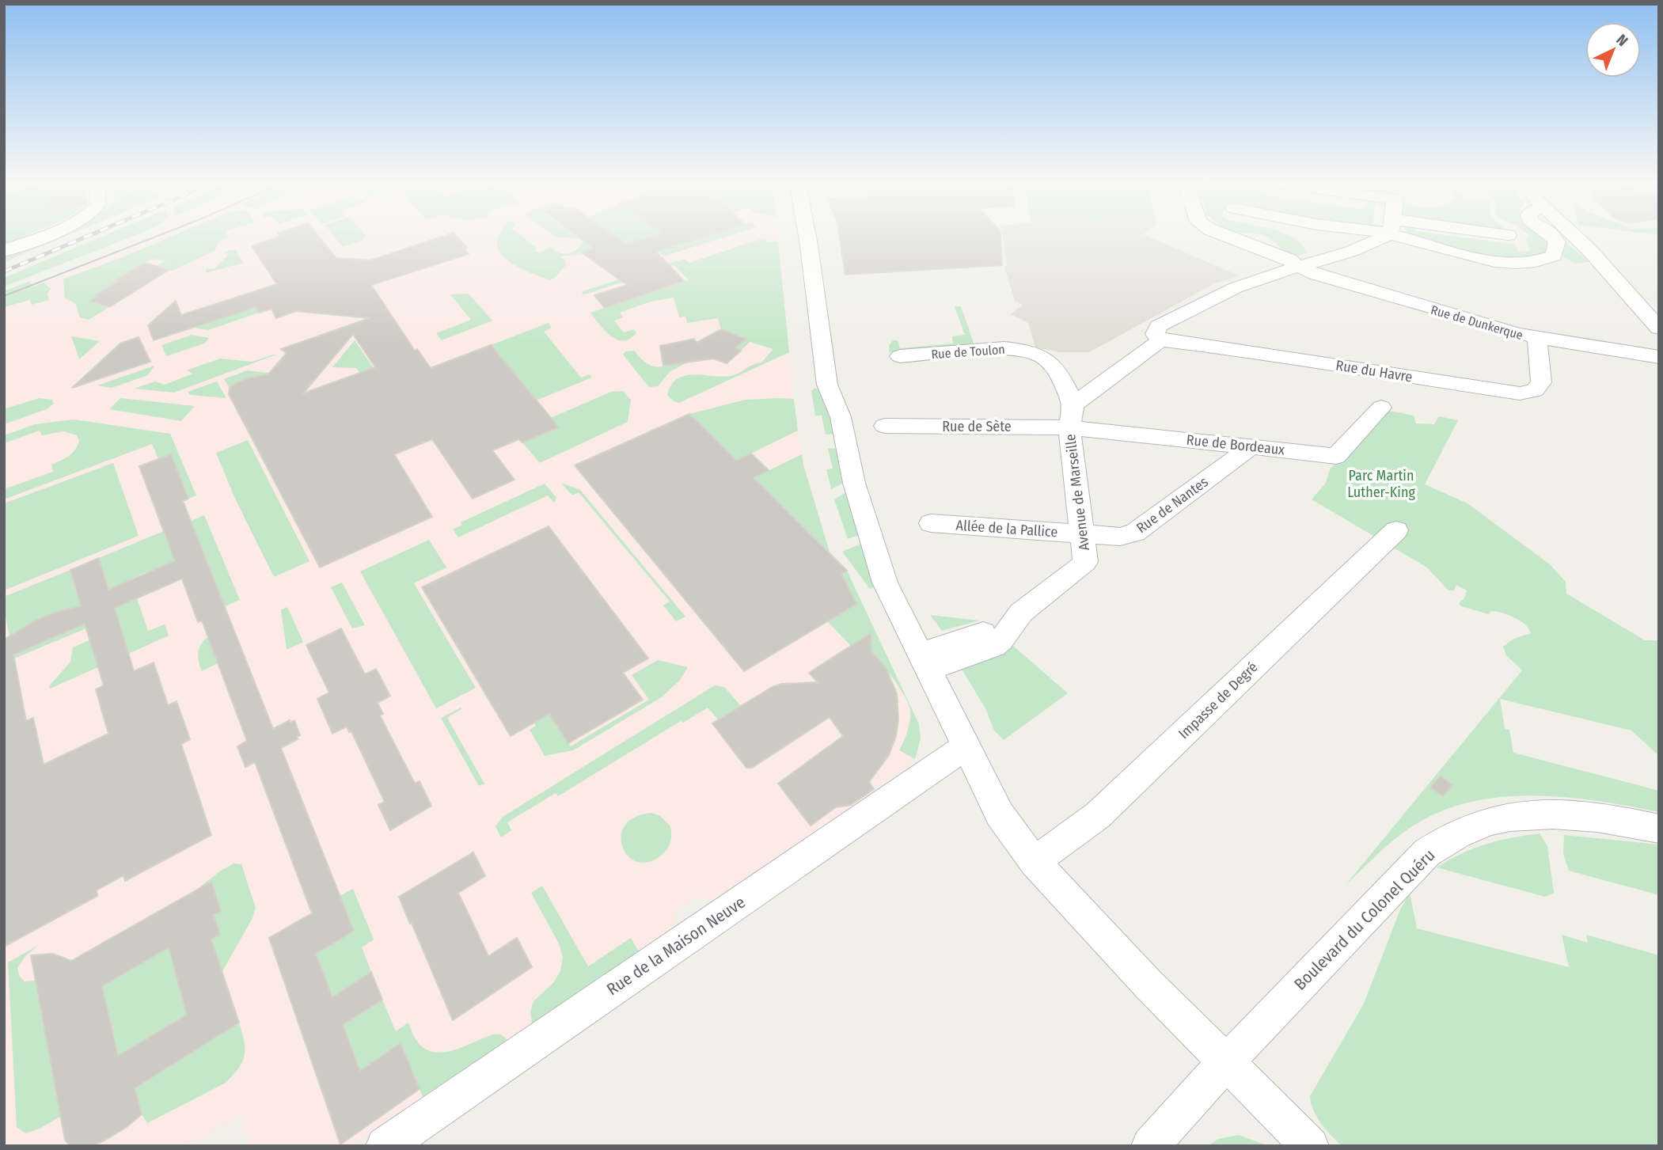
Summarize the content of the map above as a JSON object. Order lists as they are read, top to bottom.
{
  "streets": {
    "street": [
      "Rue de Dunkerque",
      "Rue de Toulon",
      "Rue du Havre",
      "Rue de Sète",
      "Rue de Bordeaux",
      "Avenue de Marseille",
      "Rue de Nantes",
      "Allée de la Pallice",
      "Impasse de Degré",
      "Boulevard du Colonel Quéru",
      "Rue de la Maison Neuve"
    ]
  },
  "crossings": [
    ["Rue de Dunkerque", "Rue du Havre"],
    ["Rue de Toulon", "Rue de Sète"],
    ["Rue de Toulon", "Rue de Bordeaux"],
    ["Rue de Toulon", "Avenue de Marseille"],
    ["Rue de Sète", "Rue de Bordeaux"],
    ["Rue de Sète", "Avenue de Marseille"],
    ["Rue de Bordeaux", "Avenue de Marseille"],
    ["Rue de Bordeaux", "Rue de Nantes"],
    ["Avenue de Marseille", "Rue de Nantes"],
    ["Avenue de Marseille", "Allée de la Pallice"],
    ["Rue de Nantes", "Allée de la Pallice"]
  ],
  "parks": ["Parc Martin Luther-King"],
  "north": "top right"
}
